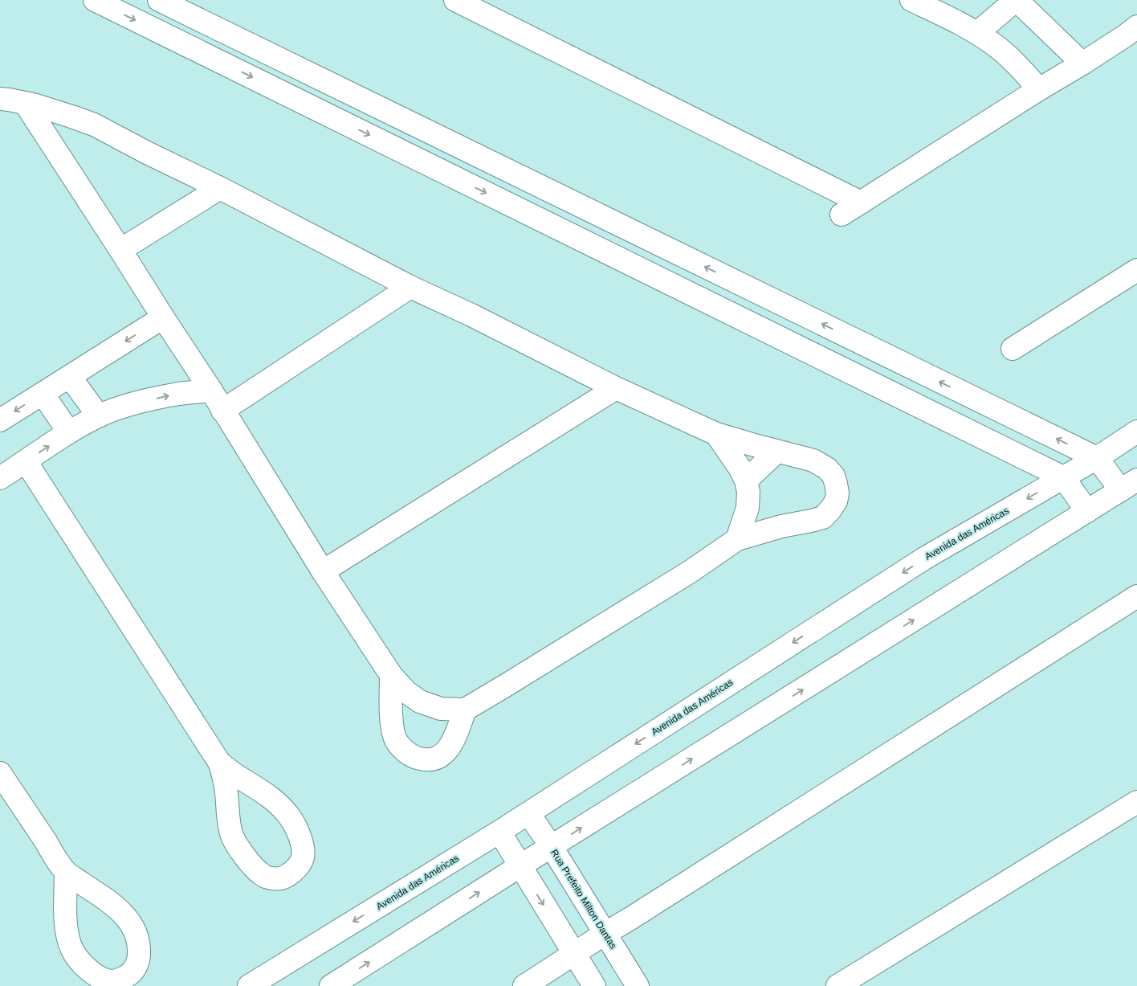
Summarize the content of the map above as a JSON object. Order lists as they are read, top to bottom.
{
  "streets": {
    "street": ["Avenida das Américas", "Rua Prefeito Milton Dantas"]
  },
  "crossings": [
    ["Avenida das Américas", "Rua Prefeito Milton Dantas"]
  ]
}
